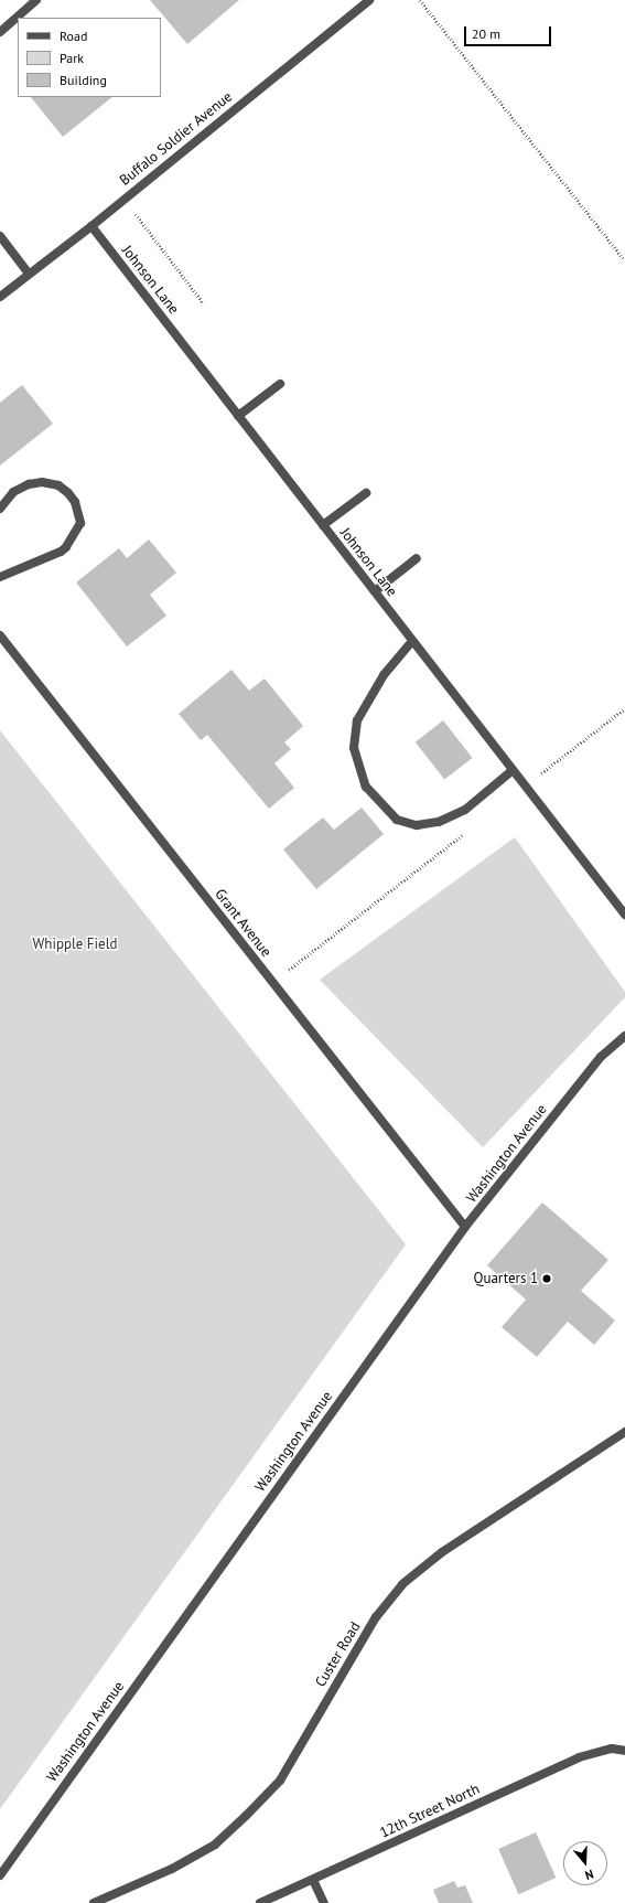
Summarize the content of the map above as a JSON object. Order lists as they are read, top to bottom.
{
  "streets": {
    "street": [
      "Buffalo Soldier Avenue",
      "Johnson Lane",
      "Grant Avenue",
      "Washington Avenue",
      "Custer Road",
      "12th Street North"
    ]
  },
  "crossings": [
    ["Buffalo Soldier Avenue", "Johnson Lane"],
    ["Grant Avenue", "Washington Avenue"]
  ],
  "parks": ["Whipple Field"],
  "places": ["Quarters 1"],
  "legend": ["Road", "Park", "Building"],
  "scale_bar": "20 m",
  "north": "bottom"
}
